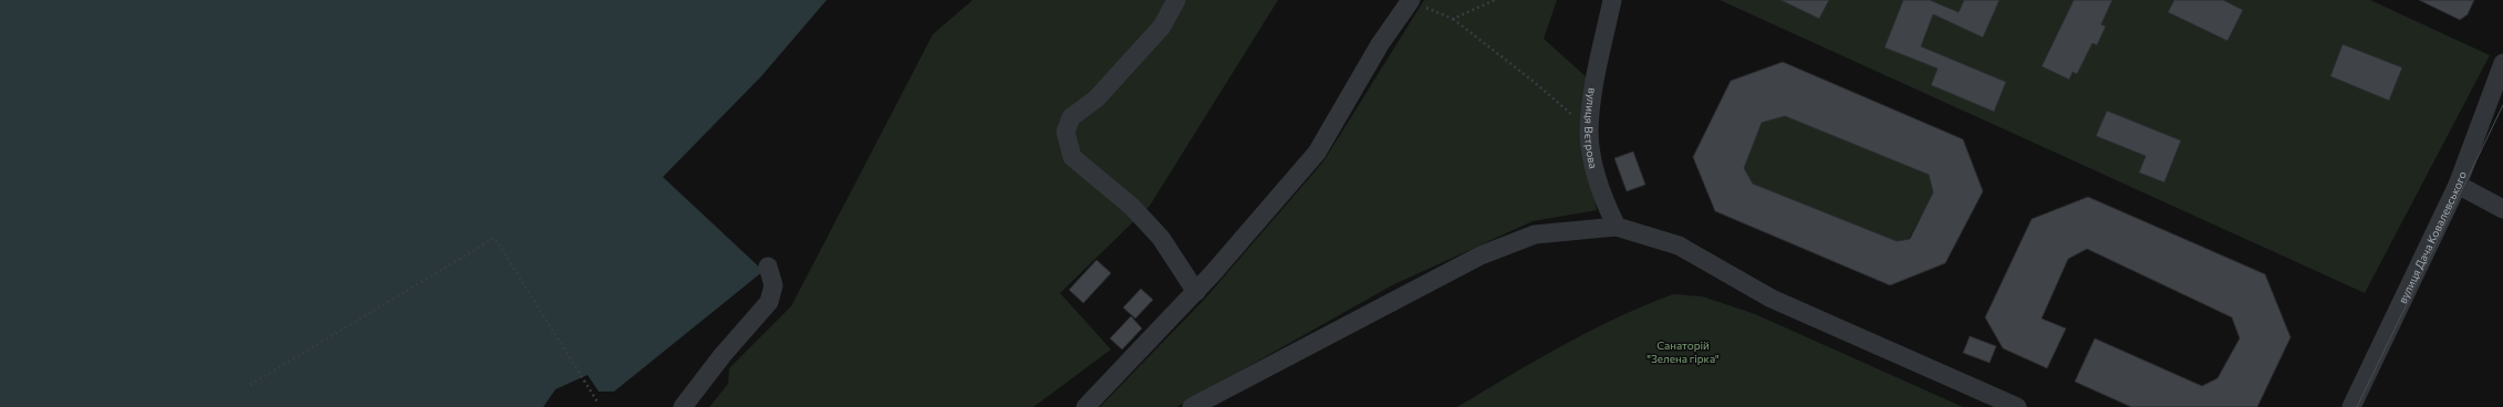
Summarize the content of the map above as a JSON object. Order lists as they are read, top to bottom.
{
  "streets": {
    "street": ["вулиця Вєтрова", "вулиця Дача Ковалевського"]
  },
  "parks": ["Санаторій \"Зелена гірка\""]
}
